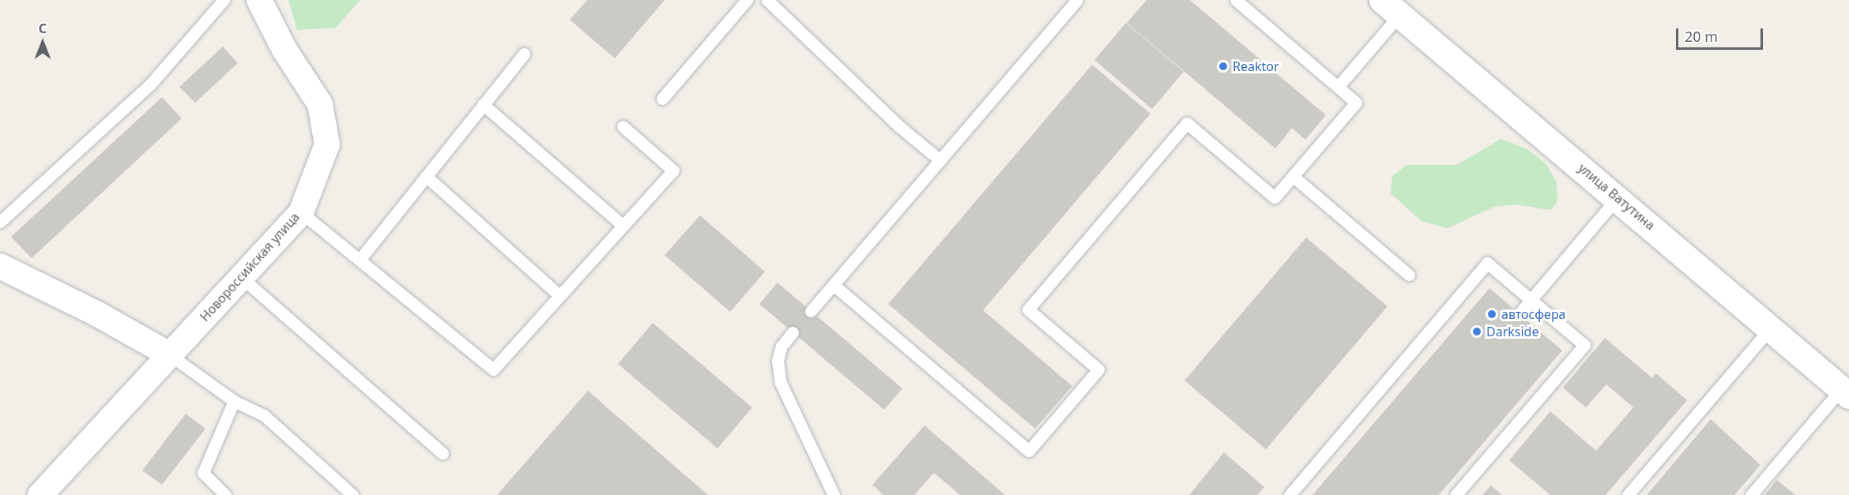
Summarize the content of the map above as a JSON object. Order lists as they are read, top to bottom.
{
  "streets": {
    "main road": ["улица Ватутина"],
    "street": ["Новороссийская улица"]
  },
  "places": ["Reaktor", "автосфера", "Darkside"],
  "scale_bar": "20 m",
  "north": "top"
}
